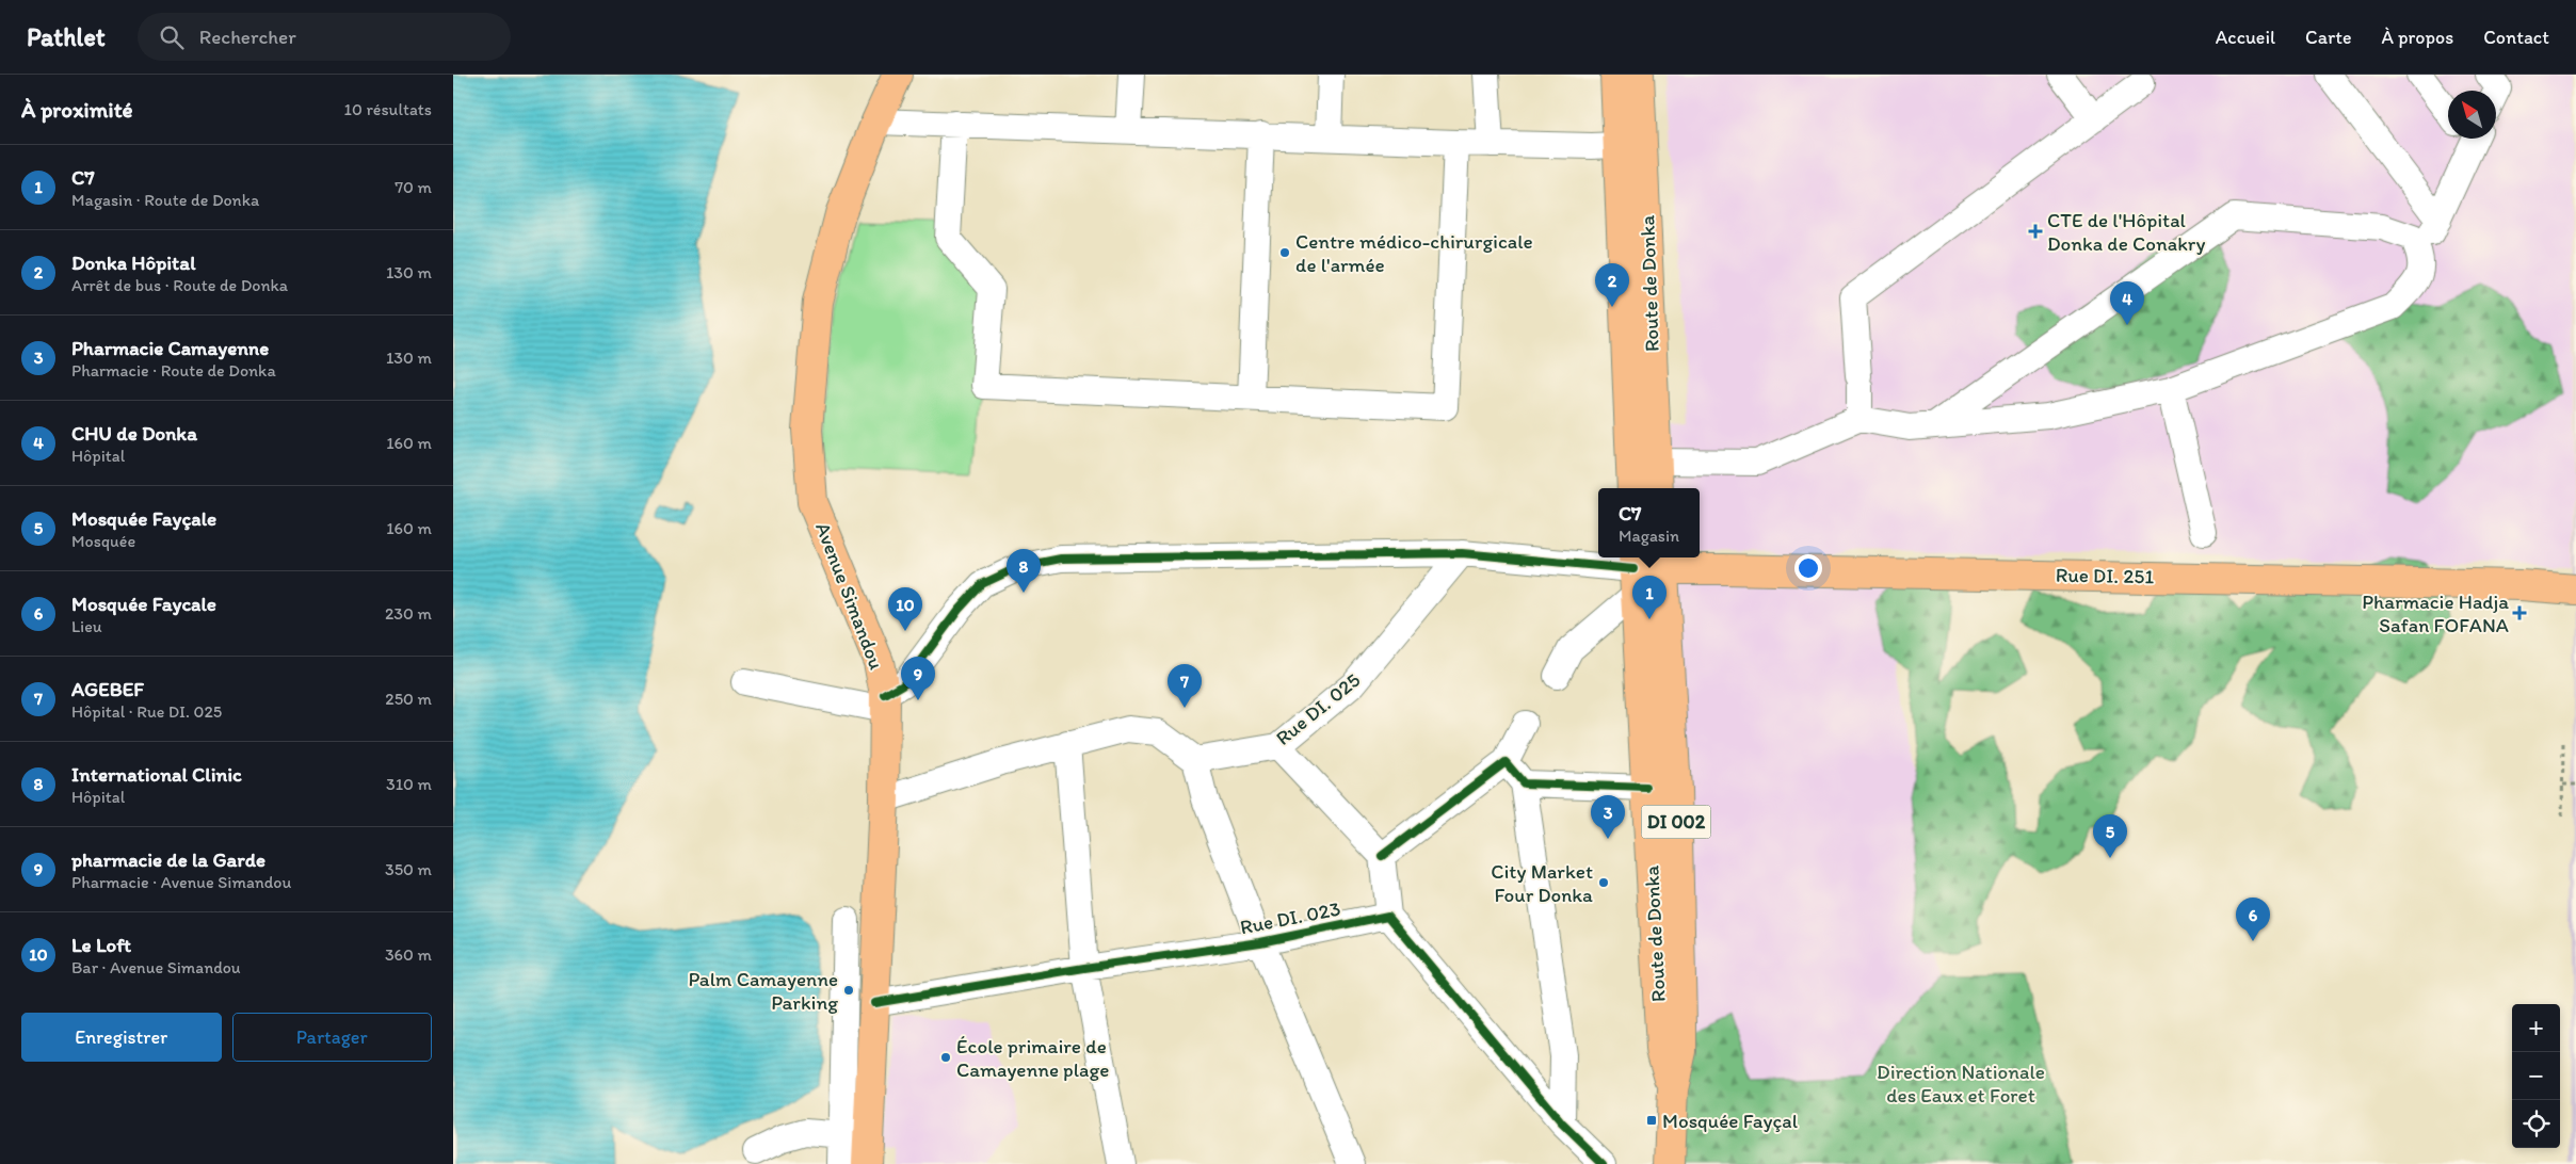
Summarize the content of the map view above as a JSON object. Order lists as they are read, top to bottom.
{
  "streets": {
    "main road": [
      "Route de Donka",
      "Rue DI. 251",
      "Avenue Simandou",
      "DI 002"
    ],
    "street": ["Rue DI. 025", "Rue DI. 023"]
  },
  "crossings": [
    ["Route de Donka", "Rue DI. 251"],
    ["Avenue Simandou", "Rue DI. 023"]
  ],
  "parks": ["Direction Nationale des Eaux et Foret"],
  "places": {
    "health": ["CTE de l'Hôpital Donka de Conakry", "Pharmacie Hadja Safan FOFANA"],
    "other": [
      "Centre médico-chirurgicale de l'armée",
      "City Market Four Donka",
      "Palm Camayenne Parking",
      "École primaire de Camayenne plage"
    ],
    "transit": ["Mosquée Fayçal"]
  },
  "north": "top left",
  "page": {
    "header": "Pathlet",
    "search": "Rechercher",
    "nav": [
      "Accueil",
      "Carte",
      "À propos",
      "Contact"
    ],
    "heading": ["À proximité", "10 résultats"],
    "list": [
      {
        "mark": "1",
        "name": "C7",
        "note": "Magasin · Route de Donka",
        "value": "70 m"
      },
      {
        "mark": "2",
        "name": "Donka Hôpital",
        "note": "Arrêt de bus · Route de Donka",
        "value": "130 m"
      },
      {
        "mark": "3",
        "name": "Pharmacie Camayenne",
        "note": "Pharmacie · Route de Donka",
        "value": "130 m"
      },
      {
        "mark": "4",
        "name": "CHU de Donka",
        "note": "Hôpital",
        "value": "160 m"
      },
      {
        "mark": "5",
        "name": "Mosquée Fayçale",
        "note": "Mosquée",
        "value": "160 m"
      },
      {
        "mark": "6",
        "name": "Mosquée Faycale",
        "note": "Lieu",
        "value": "230 m"
      },
      {
        "mark": "7",
        "name": "AGEBEF",
        "note": "Hôpital · Rue DI. 025",
        "value": "250 m"
      },
      {
        "mark": "8",
        "name": "International Clinic",
        "note": "Hôpital",
        "value": "310 m"
      },
      {
        "mark": "9",
        "name": "pharmacie de la Garde",
        "note": "Pharmacie · Avenue Simandou",
        "value": "350 m"
      },
      {
        "mark": "10",
        "name": "Le Loft",
        "note": "Bar · Avenue Simandou",
        "value": "360 m"
      }
    ],
    "pins": [
      "2",
      "4",
      "8",
      "1",
      "10",
      "9",
      "7",
      "3",
      "5",
      "6"
    ],
    "popup": ["C7", "Magasin"],
    "buttons": ["Enregistrer", "Partager"],
    "map_buttons": ["+", "−"]
  }
}
